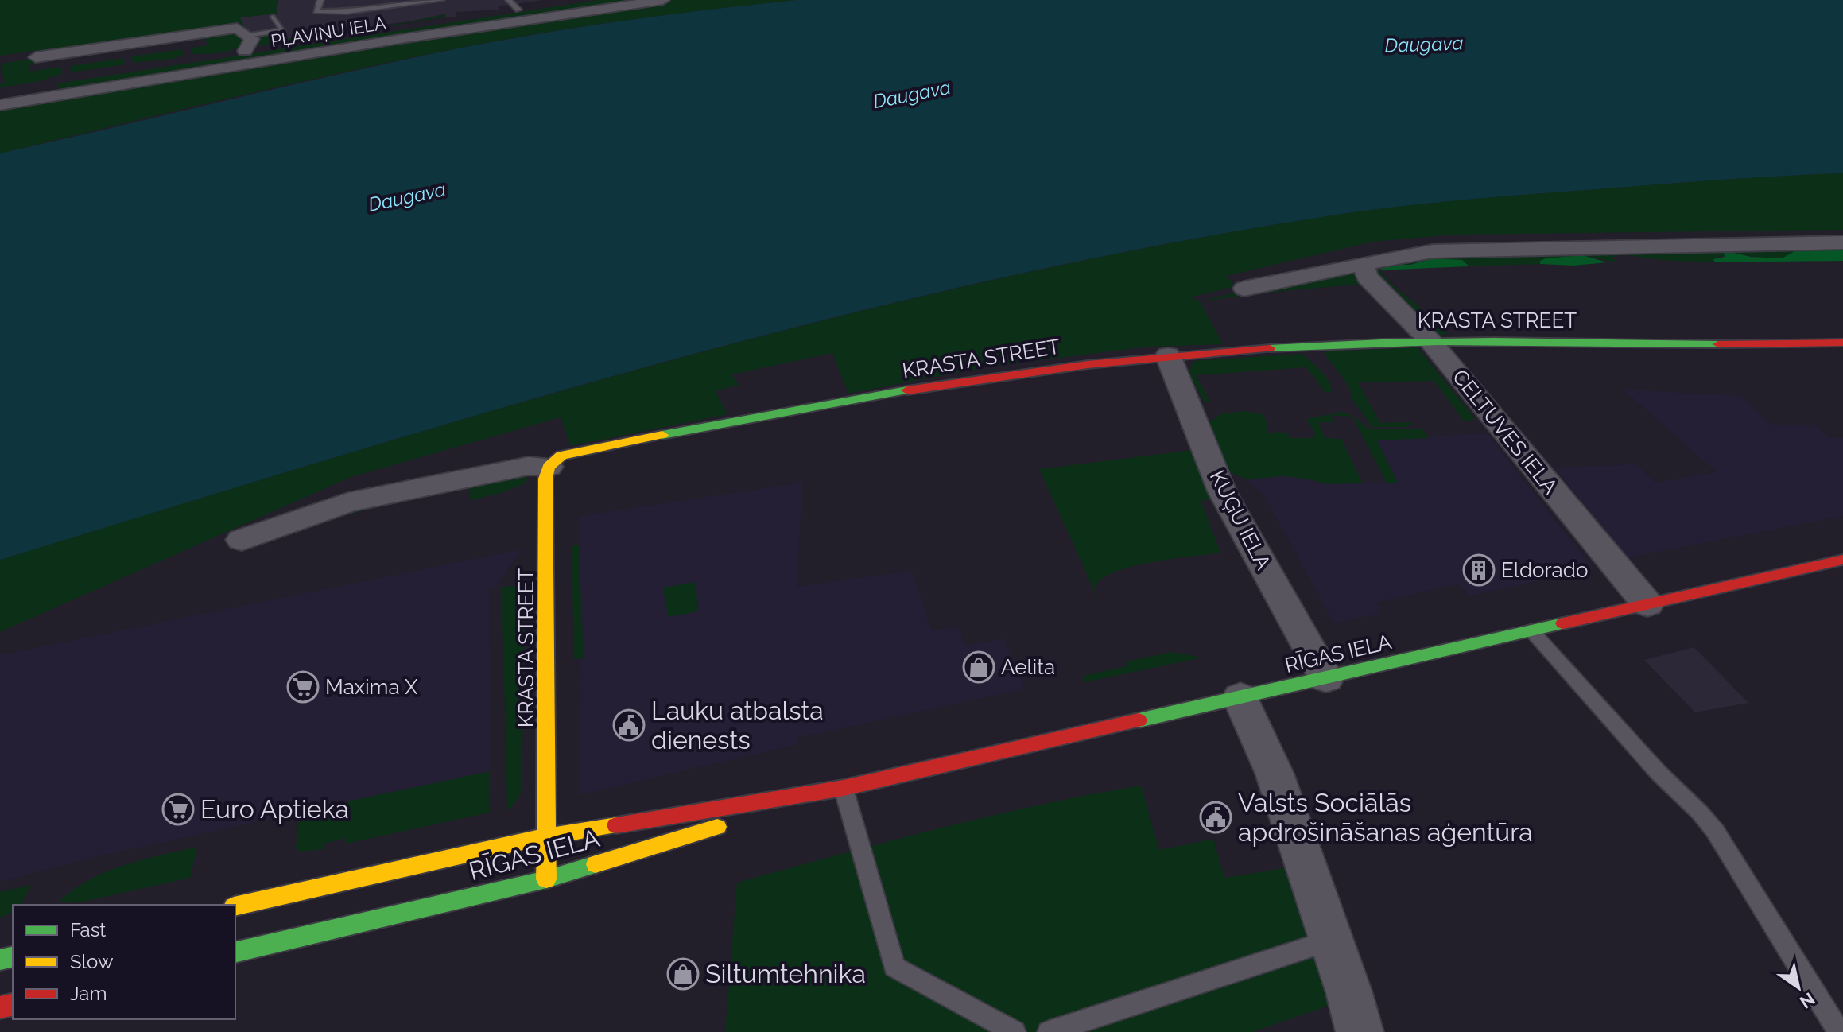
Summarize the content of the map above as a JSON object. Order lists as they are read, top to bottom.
{
  "streets": {
    "street": [
      "PĻAVIŅU IELA",
      "KRASTA STREET",
      "CELTUVES IELA",
      "KUĢU IELA",
      "RĪGAS IELA"
    ]
  },
  "crossings": [
    ["KRASTA STREET", "CELTUVES IELA"],
    ["KRASTA STREET", "KUĢU IELA"],
    ["KRASTA STREET", "RĪGAS IELA"],
    ["CELTUVES IELA", "RĪGAS IELA"],
    ["KUĢU IELA", "RĪGAS IELA"]
  ],
  "water": ["Daugava"],
  "places": {
    "building": ["Eldorado"],
    "shop": ["Aelita", "Siltumtehnika"],
    "supermarket": ["Maxima X", "Euro Aptieka"],
    "public building": ["Lauku atbalsta dienests", "Valsts Sociālās apdrošināšanas aģentūra"]
  },
  "legend": ["Fast", "Slow", "Jam"],
  "north": "bottom right"
}
